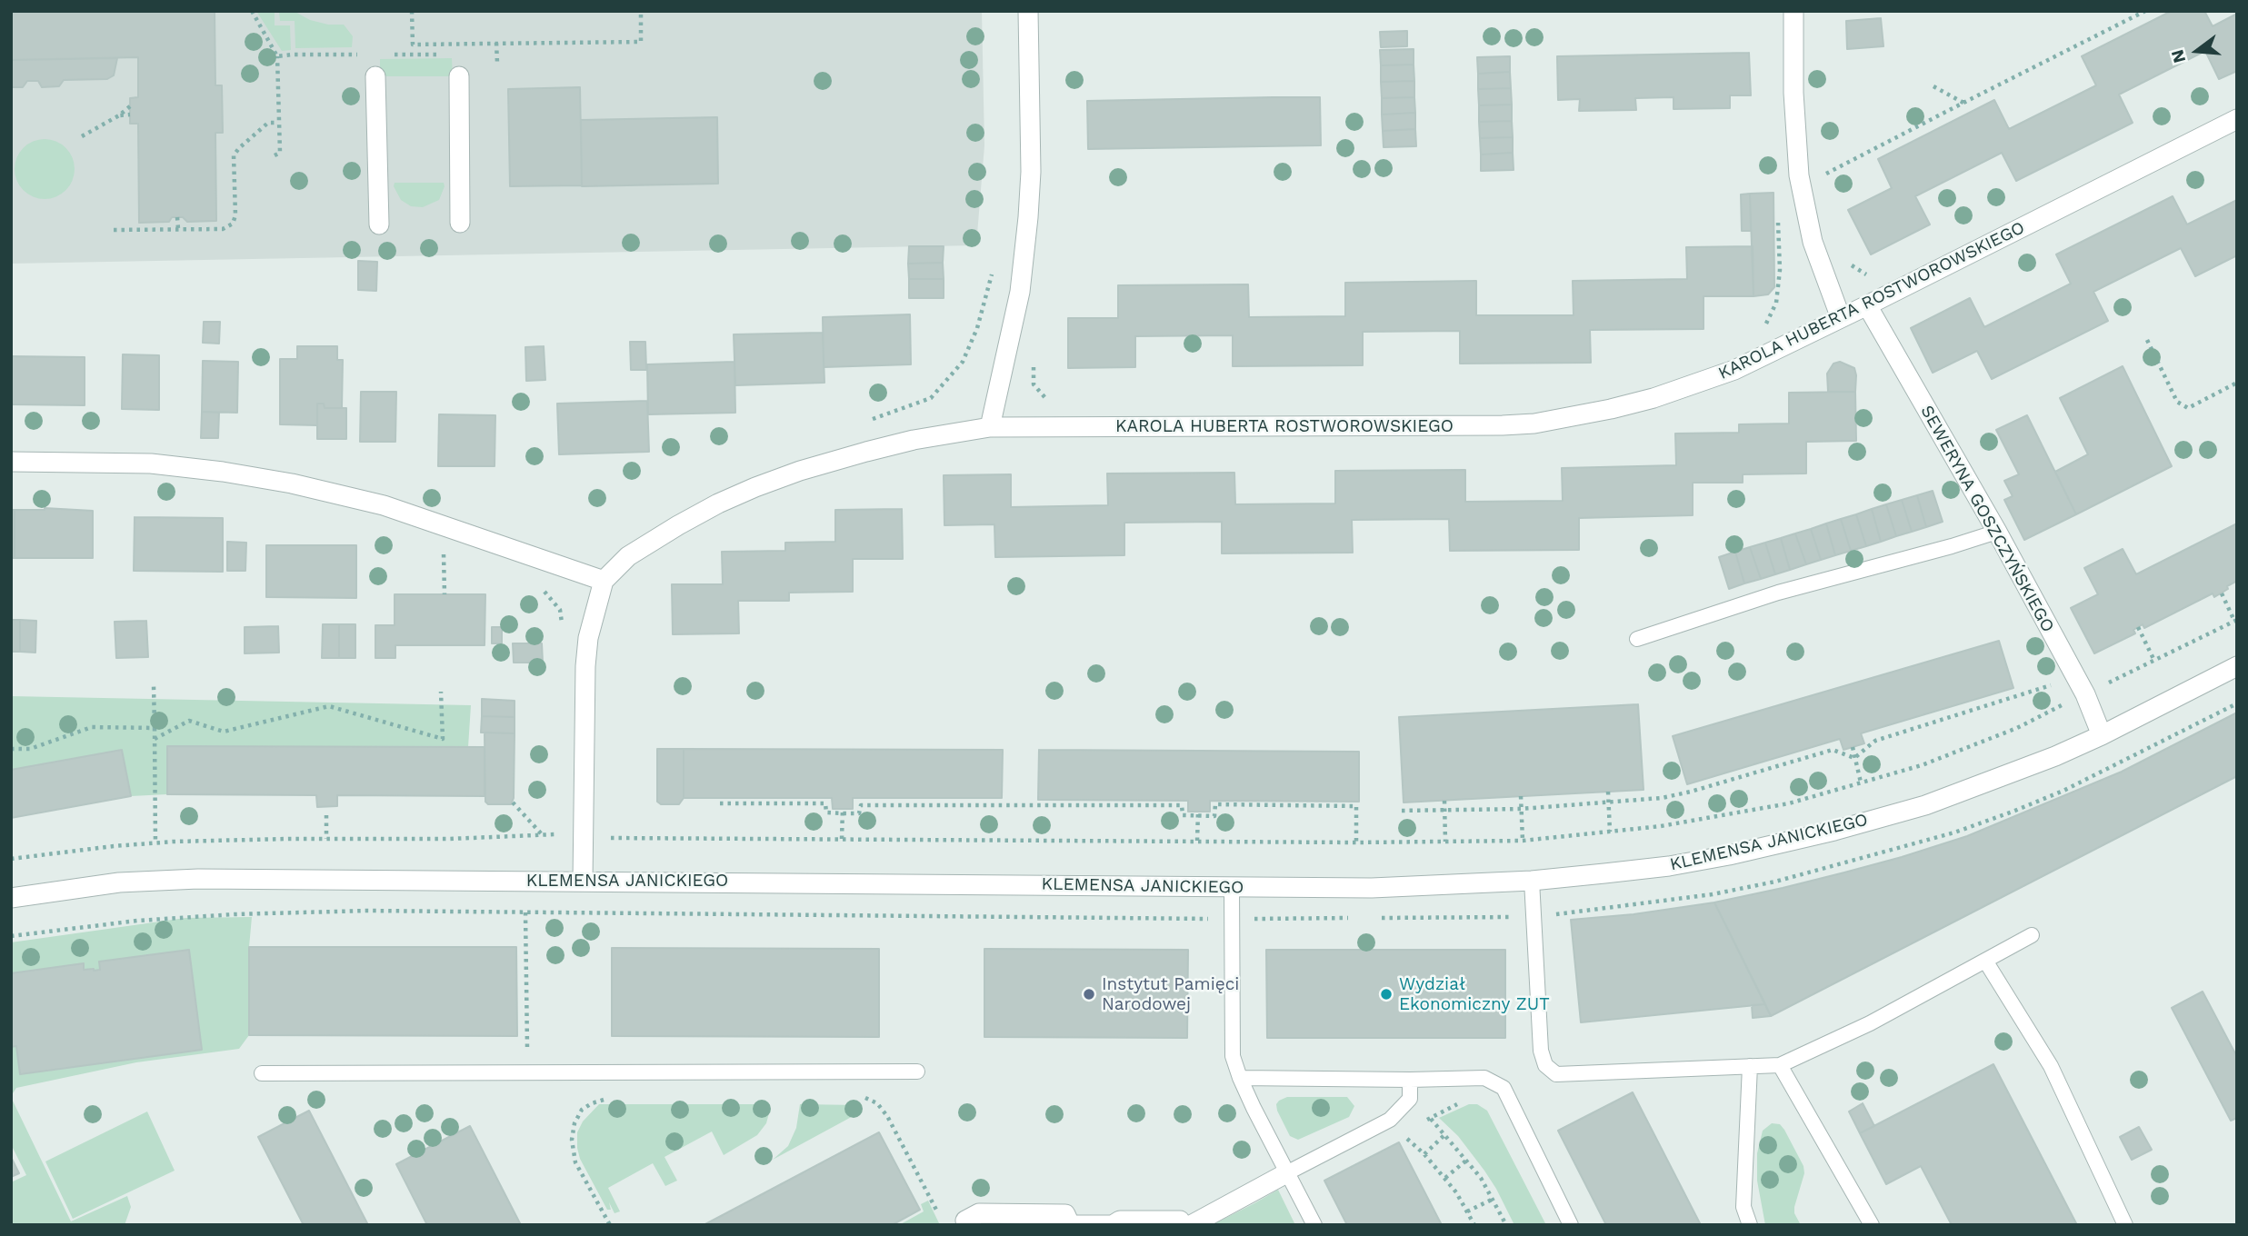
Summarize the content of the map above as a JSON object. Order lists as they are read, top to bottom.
{
  "streets": {
    "street": ["KAROLA HUBERTA ROSTWOROWSKIEGO", "SEWERYNA GOSZCZYŃSKIEGO", "KLEMENSA JANICKIEGO"]
  },
  "crossings": [
    ["KAROLA HUBERTA ROSTWOROWSKIEGO", "SEWERYNA GOSZCZYŃSKIEGO"],
    ["KAROLA HUBERTA ROSTWOROWSKIEGO", "KLEMENSA JANICKIEGO"],
    ["SEWERYNA GOSZCZYŃSKIEGO", "KLEMENSA JANICKIEGO"]
  ],
  "places": ["Instytut Pamięci Narodowej", "Wydział Ekonomiczny ZUT"],
  "north": "left"
}
